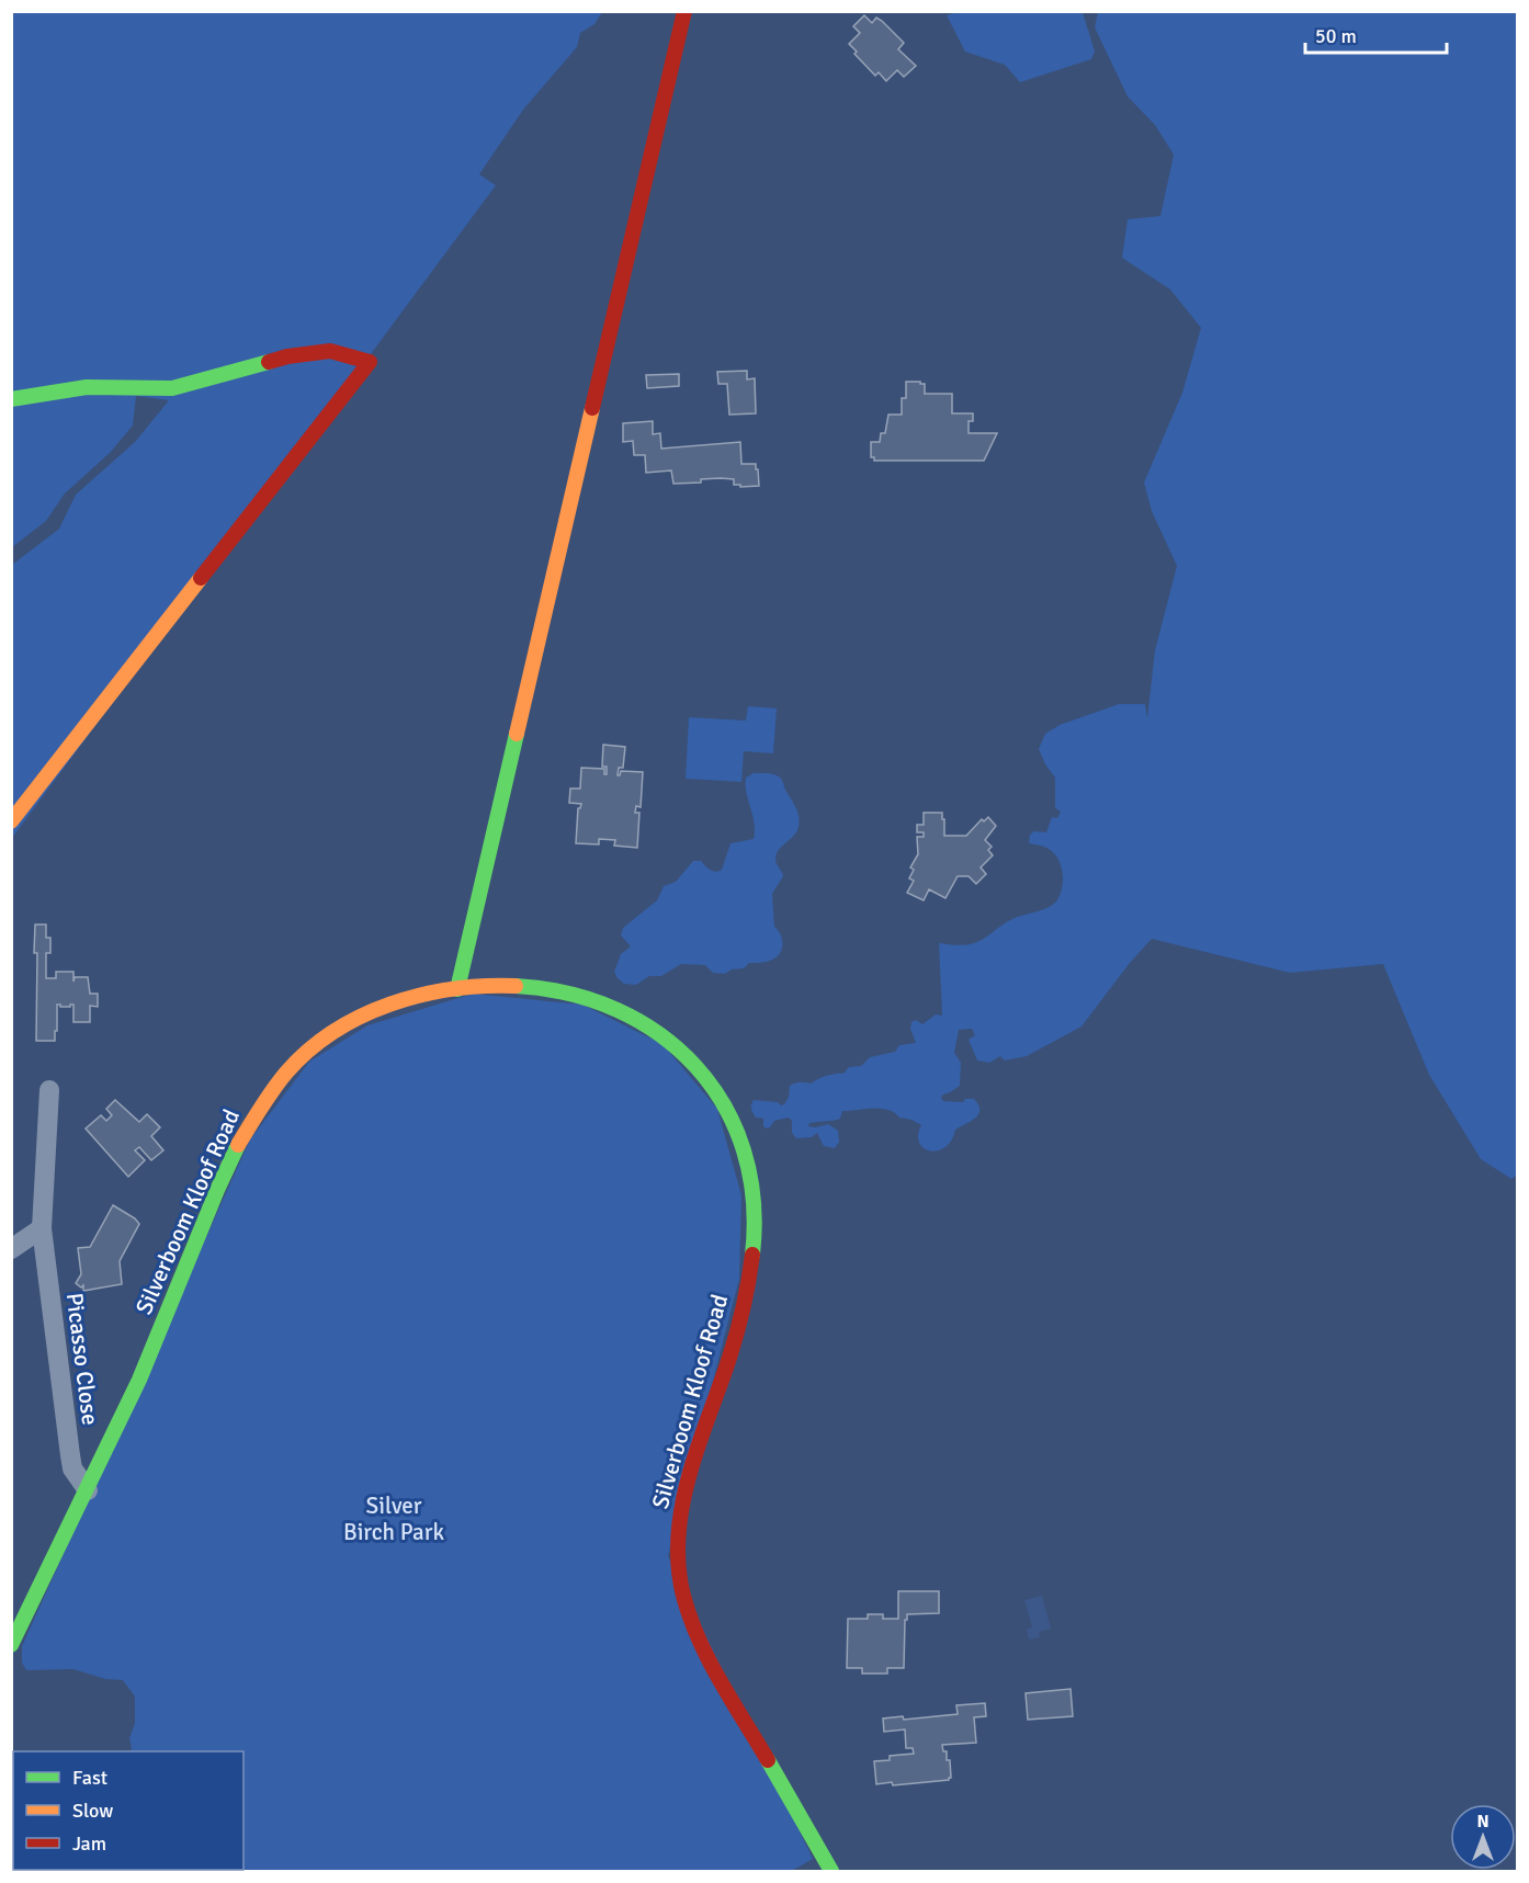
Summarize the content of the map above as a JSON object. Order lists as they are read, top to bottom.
{
  "streets": {
    "street": ["Silverboom Kloof Road", "Picasso Close"]
  },
  "crossings": [
    ["Silverboom Kloof Road", "Picasso Close"]
  ],
  "parks": ["Silver Birch Park"],
  "legend": ["Fast", "Slow", "Jam"],
  "scale_bar": "50 m",
  "north": "top"
}
